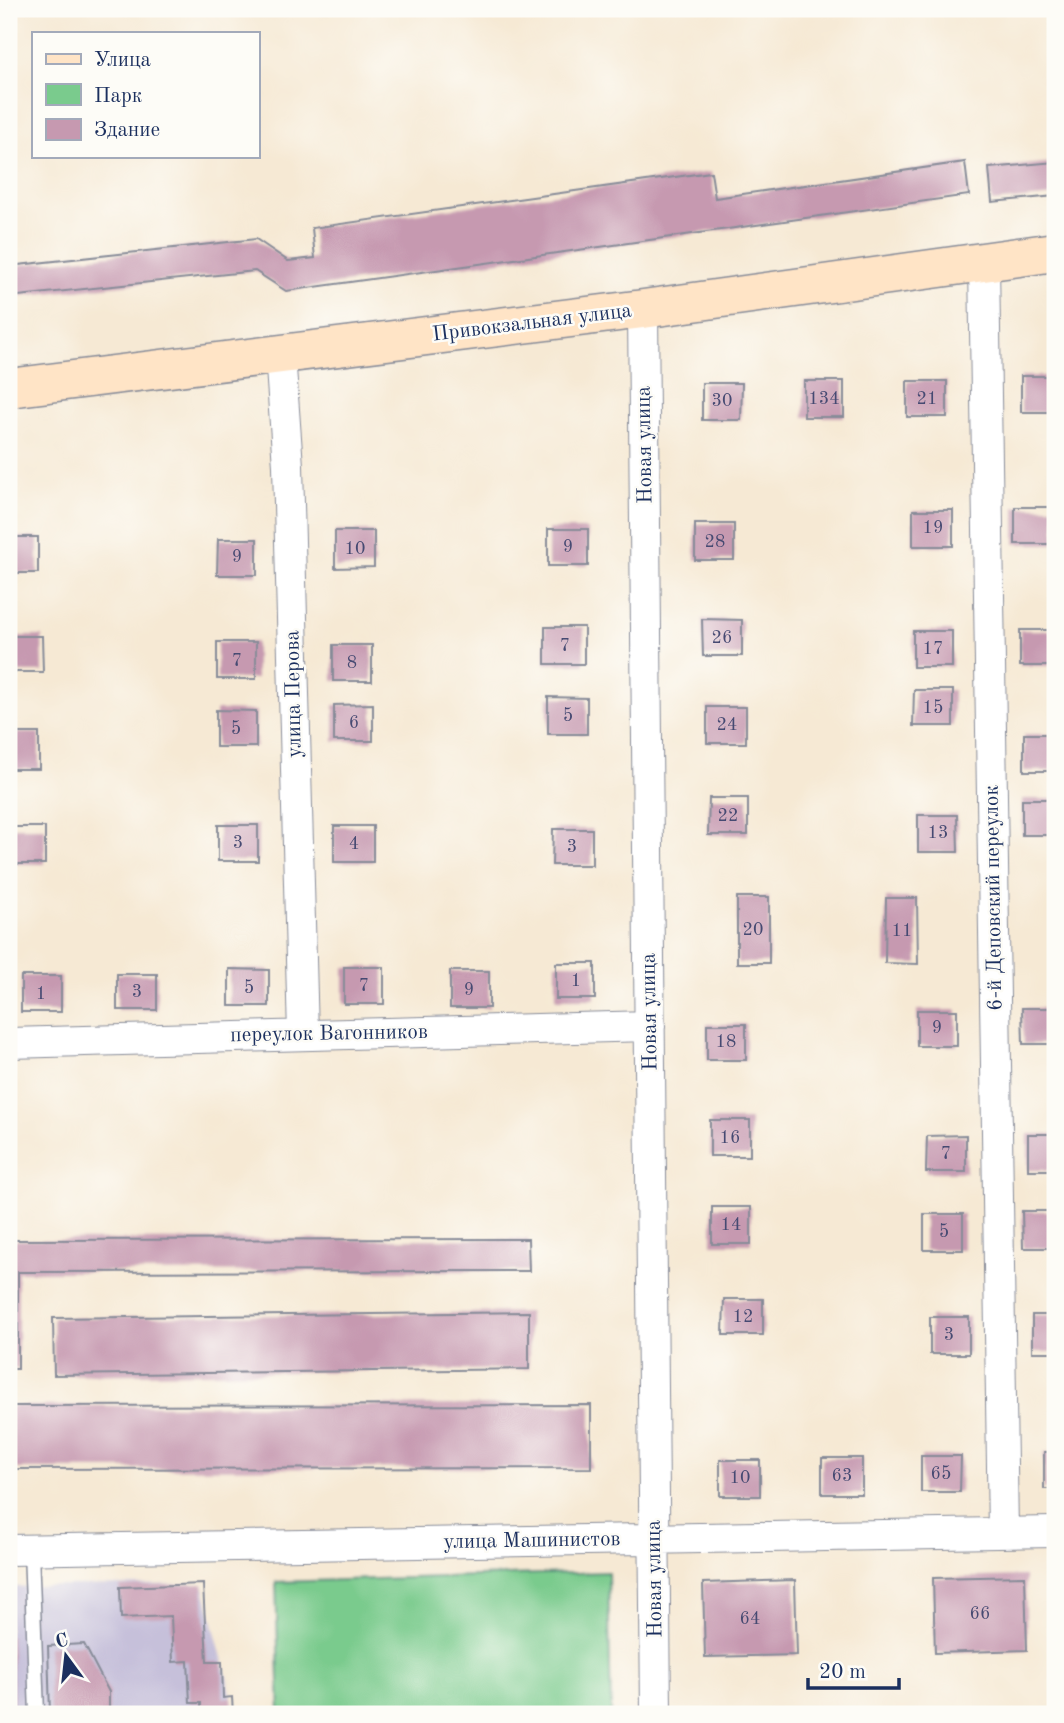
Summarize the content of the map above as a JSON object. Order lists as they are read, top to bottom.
{
  "streets": {
    "street": [
      "Привокзальная улица",
      "Новая улица",
      "улица Перова",
      "6-й Деповский переулок",
      "переулок Вагонников",
      "улица Машинистов"
    ]
  },
  "crossings": [
    ["Привокзальная улица", "Новая улица"],
    ["Привокзальная улица", "улица Перова"],
    ["Привокзальная улица", "6-й Деповский переулок"],
    ["Новая улица", "переулок Вагонников"],
    ["Новая улица", "улица Машинистов"],
    ["улица Перова", "переулок Вагонников"],
    ["6-й Деповский переулок", "улица Машинистов"]
  ],
  "house_numbers": [
    "134",
    "21",
    "30",
    "19",
    "28",
    "9",
    "10",
    "9",
    "26",
    "7",
    "17",
    "7",
    "8",
    "15",
    "5",
    "6",
    "24",
    "5",
    "22",
    "13",
    "3",
    "4",
    "3",
    "20",
    "11",
    "1",
    "7",
    "5",
    "9",
    "3",
    "1",
    "9",
    "18",
    "16",
    "7",
    "14",
    "5",
    "12",
    "3",
    "65",
    "63",
    "10",
    "66",
    "64"
  ],
  "legend": ["Улица", "Парк", "Здание"],
  "scale_bar": "20 m",
  "north": "top"
}
